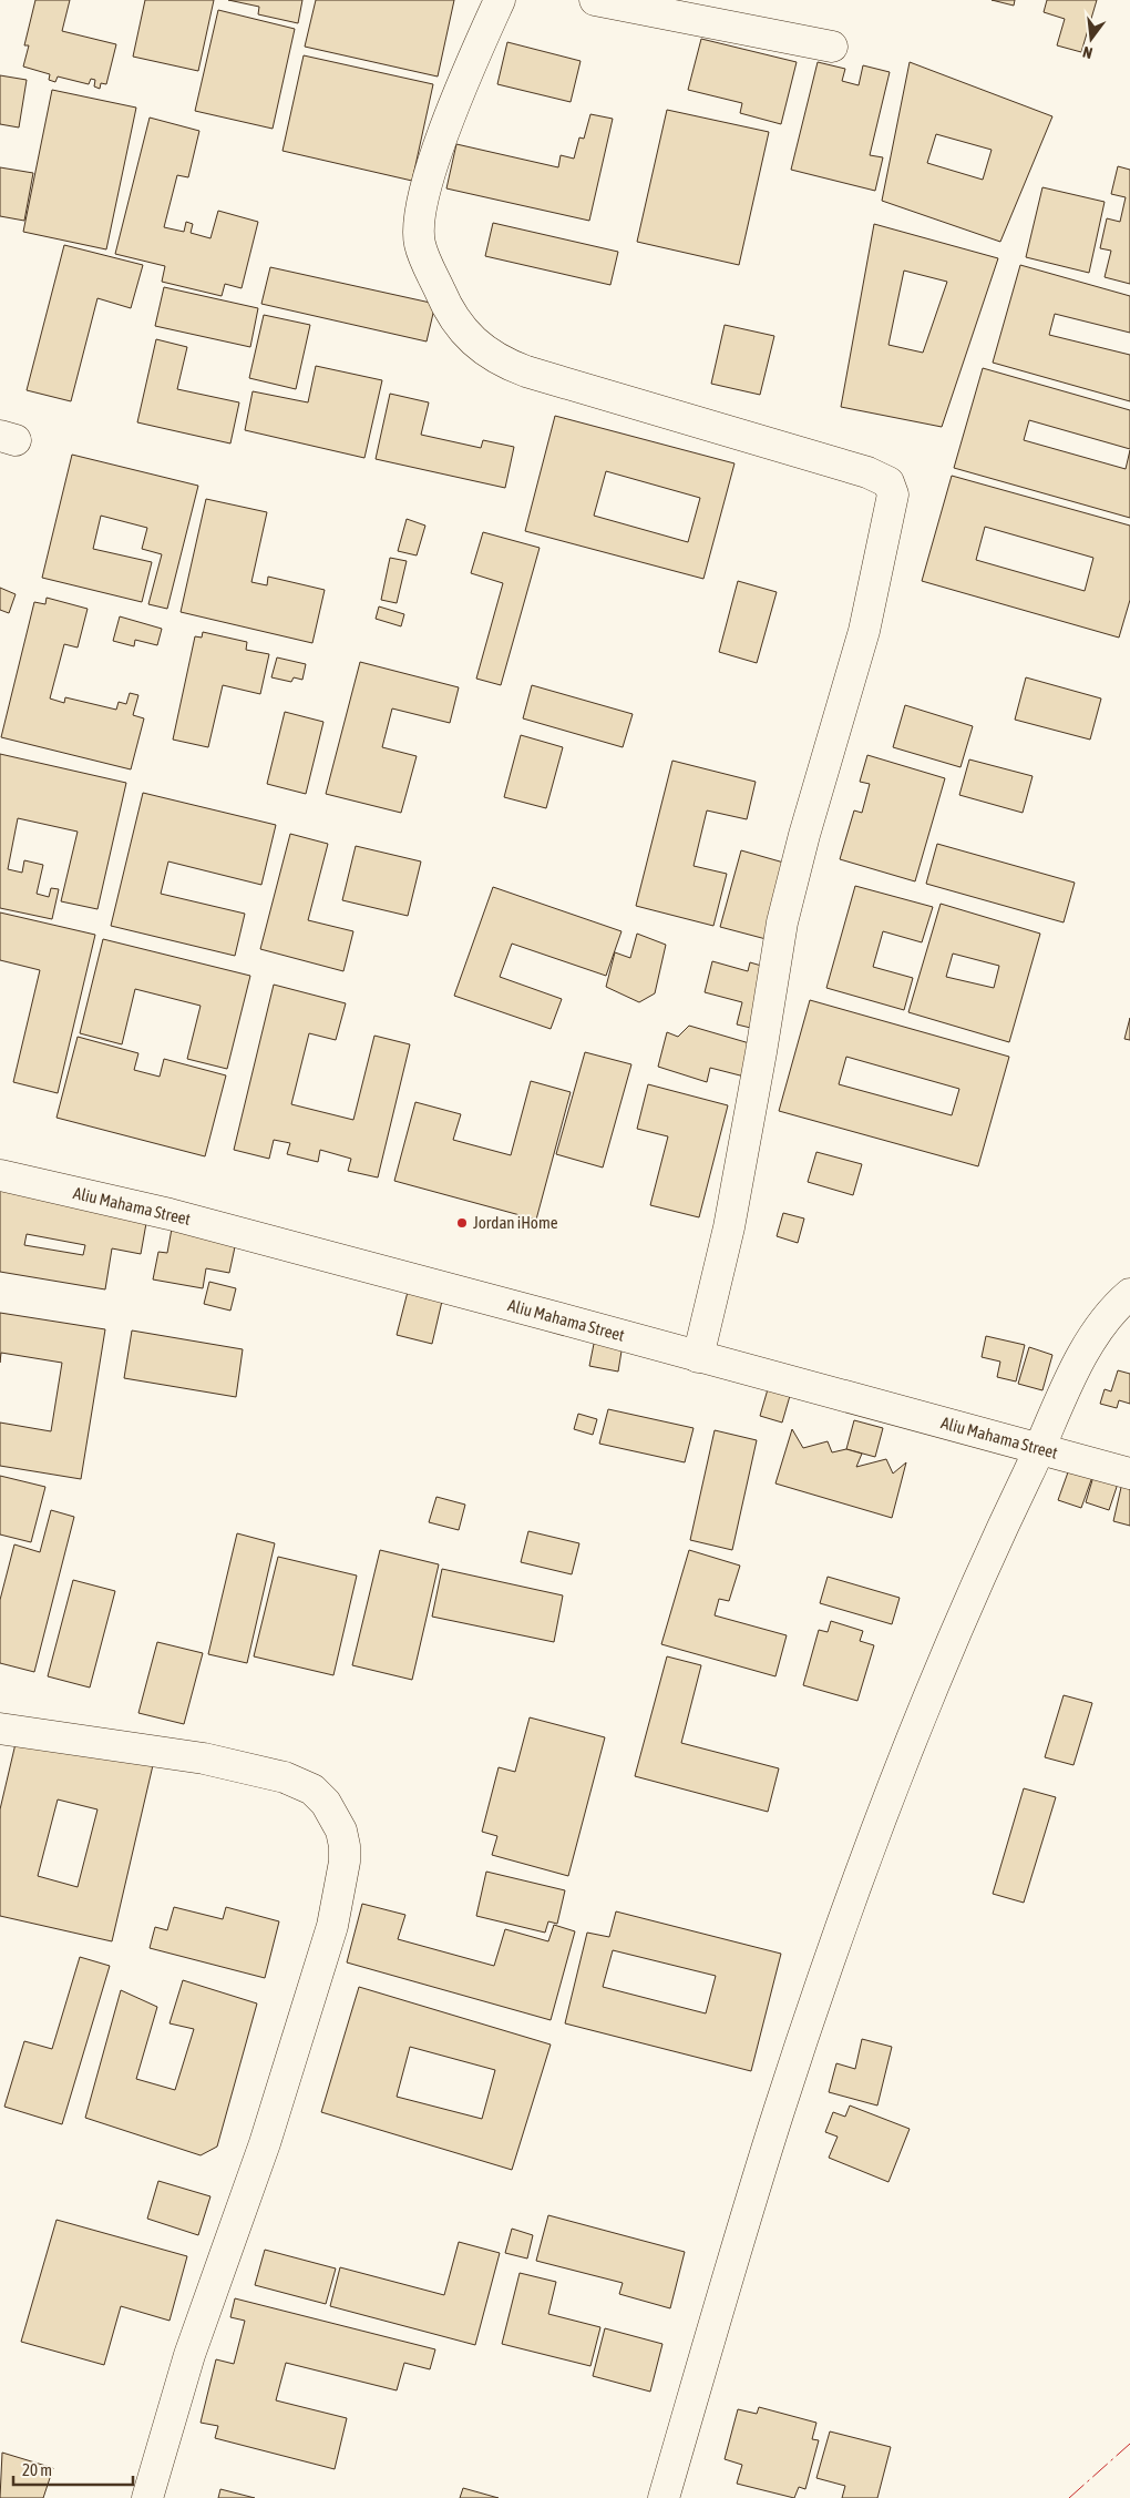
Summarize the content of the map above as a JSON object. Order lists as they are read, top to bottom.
{
  "streets": {
    "street": ["Aliu Mahama Street"]
  },
  "places": ["Jordan iHome"],
  "scale_bar": "20 m",
  "north": "bottom"
}
